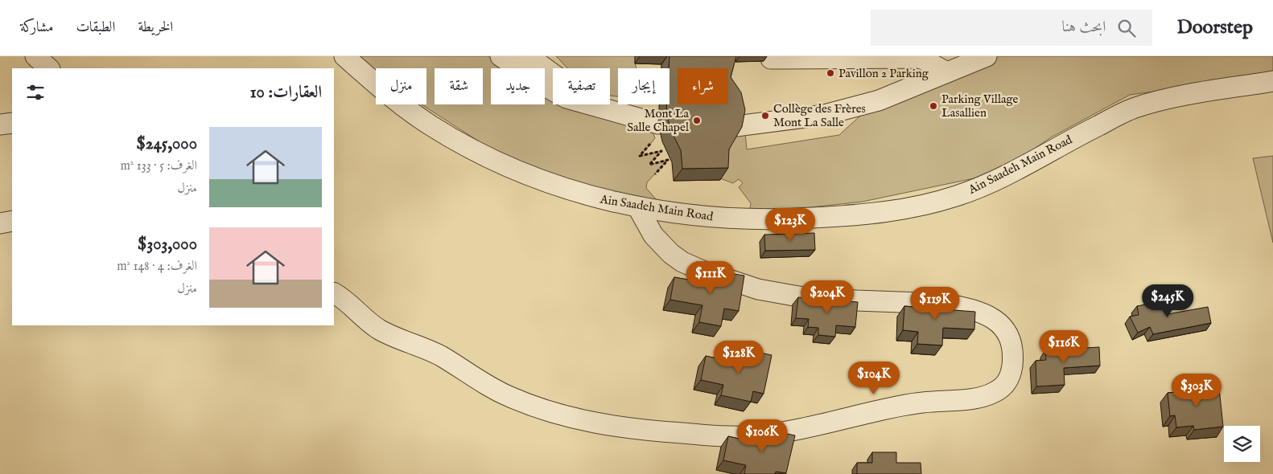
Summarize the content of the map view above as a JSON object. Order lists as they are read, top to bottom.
{
  "streets": {
    "street": ["Ain Saadeh Main Road"]
  },
  "places": [
    "Pavillon 2 Parking",
    "Parking Village Lasallien",
    "Collège des Frères Mont La Salle",
    "Mont La Salle Chapel"
  ],
  "page": {
    "header": "Doorstep",
    "search": "ابحث هنا",
    "nav": ["الخريطة", "الطبقات", "مشاركة"],
    "chip": [
      "شراء",
      "إيجار",
      "تصفية",
      "جديد",
      "شقة",
      "منزل"
    ],
    "heading": "العقارات: 10",
    "list": [
      {
        "name": "$245,000",
        "note": "الغرف: 5 · 133 m² · منزل"
      },
      {
        "name": "$303,000",
        "note": "الغرف: 4 · 148 m² · منزل"
      }
    ],
    "price": [
      "$123K",
      "$111K",
      "$204K",
      "$245K",
      "$119K",
      "$116K",
      "$128K",
      "$104K",
      "$303K",
      "$106K"
    ]
  }
}
